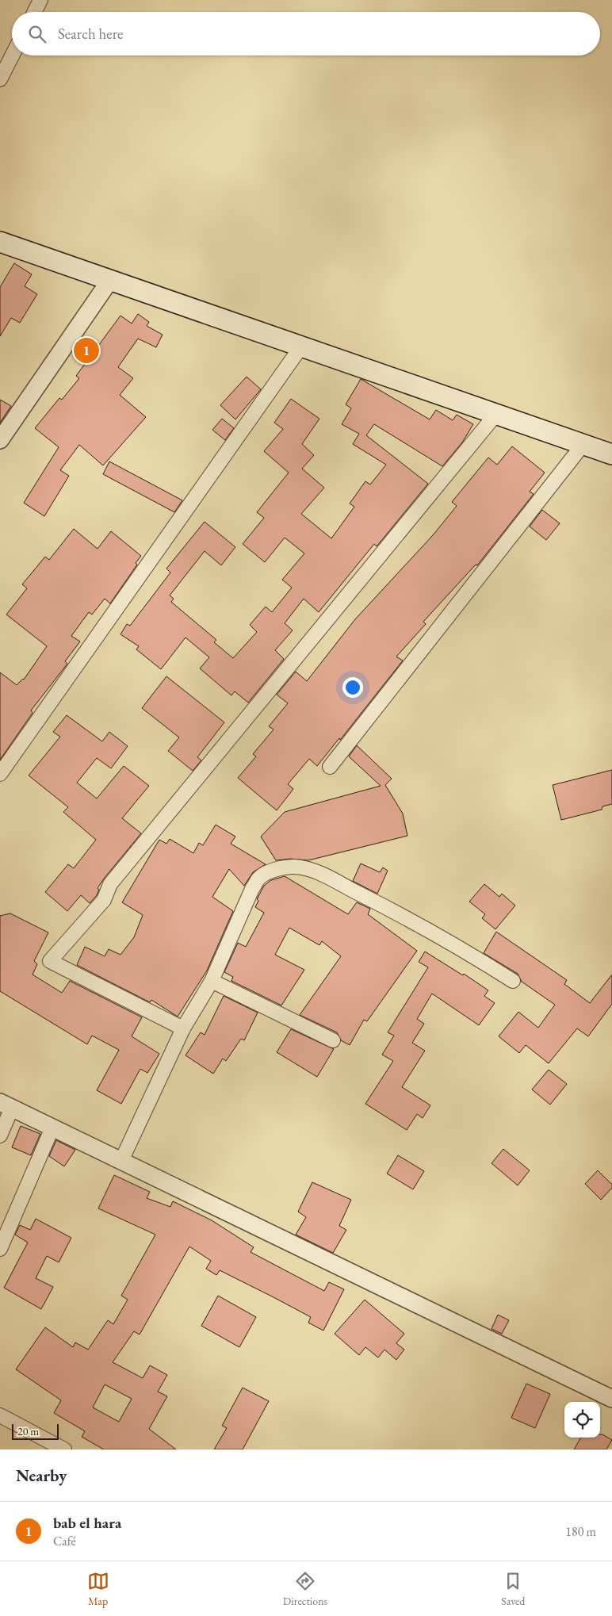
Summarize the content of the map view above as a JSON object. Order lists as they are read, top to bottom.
{
  "scale_bar": "20 m",
  "page": {
    "search": "Search here",
    "pins": "1",
    "scale": "20 m",
    "heading": "Nearby",
    "list": [
      {
        "mark": "1",
        "name": "bab el hara",
        "note": "Café",
        "value": "180 m"
      }
    ],
    "nav": ["Map", "Directions", "Saved"]
  }
}
